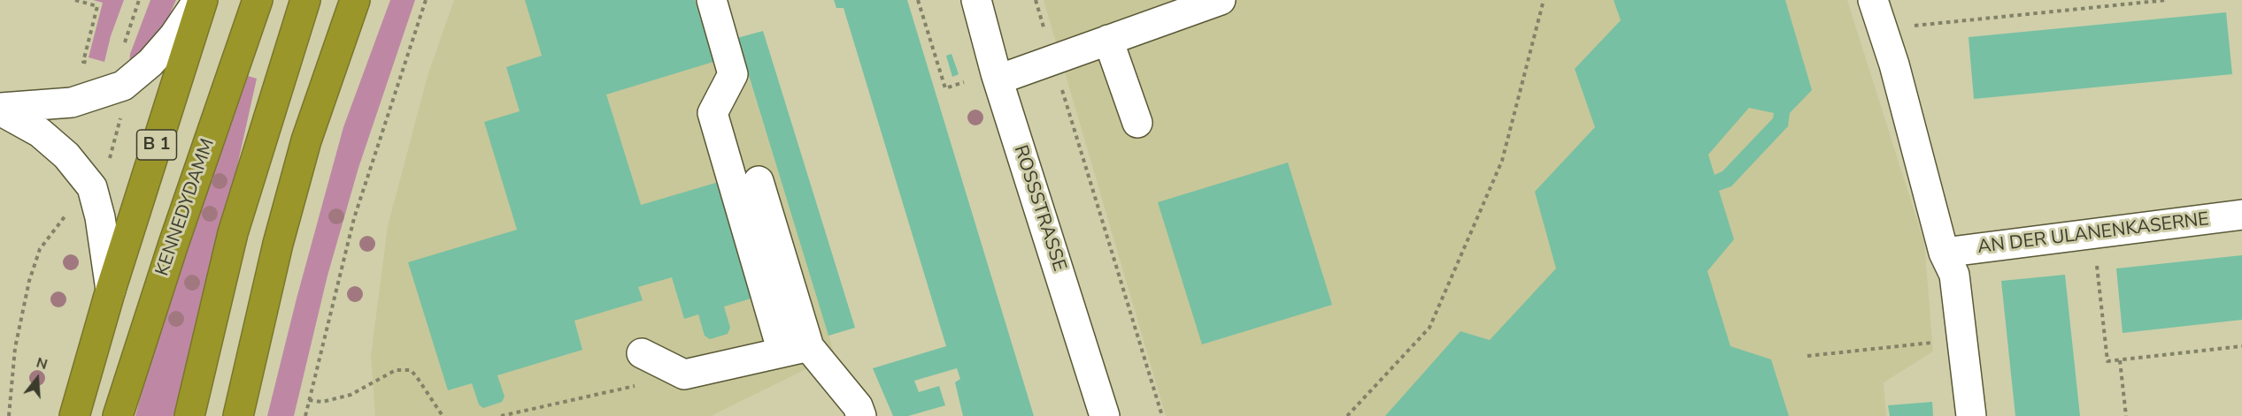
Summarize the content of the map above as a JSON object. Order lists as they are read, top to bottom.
{
  "streets": {
    "highway": ["B 1", "KENNEDYDAMM"],
    "street": ["ROSSSTRASSE", "AN DER ULANENKASERNE"]
  },
  "north": "top"
}
